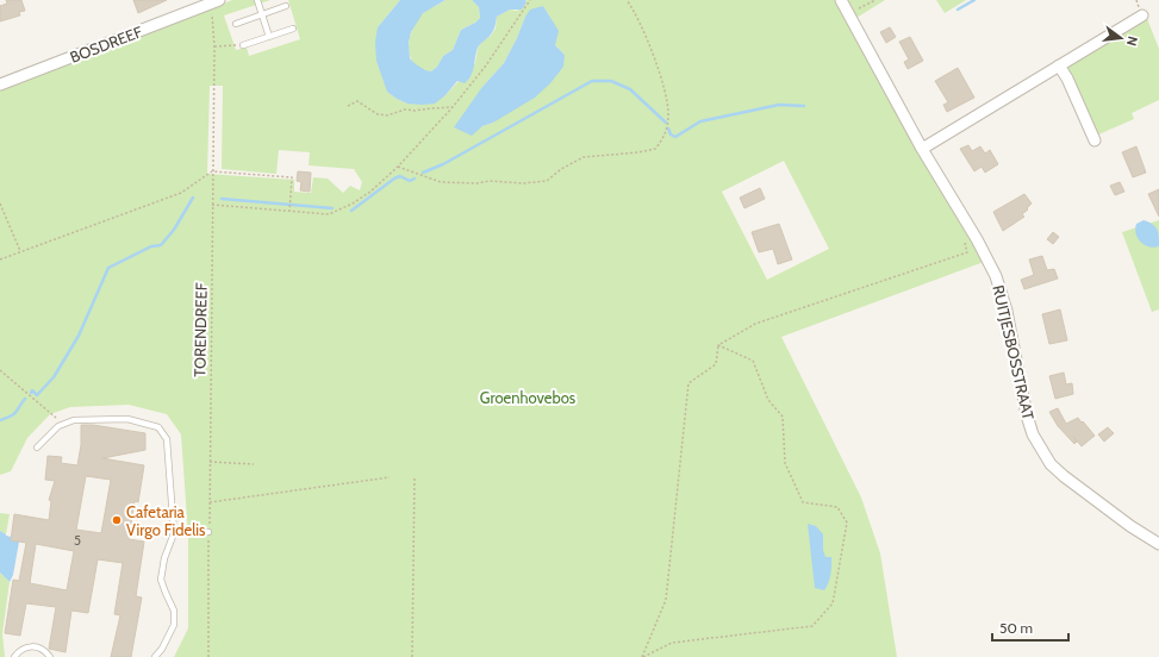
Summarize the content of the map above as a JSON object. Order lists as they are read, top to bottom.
{
  "streets": {
    "street": ["BOSDREEF", "RUITJESBOSSTRAAT"],
    "path": ["TORENDREEF"]
  },
  "crossings": [
    ["BOSDREEF", "TORENDREEF"]
  ],
  "parks": ["Groenhovebos"],
  "places": ["Cafetaria Virgo Fidelis"],
  "house_numbers": ["5"],
  "scale_bar": "50 m",
  "north": "right"
}
